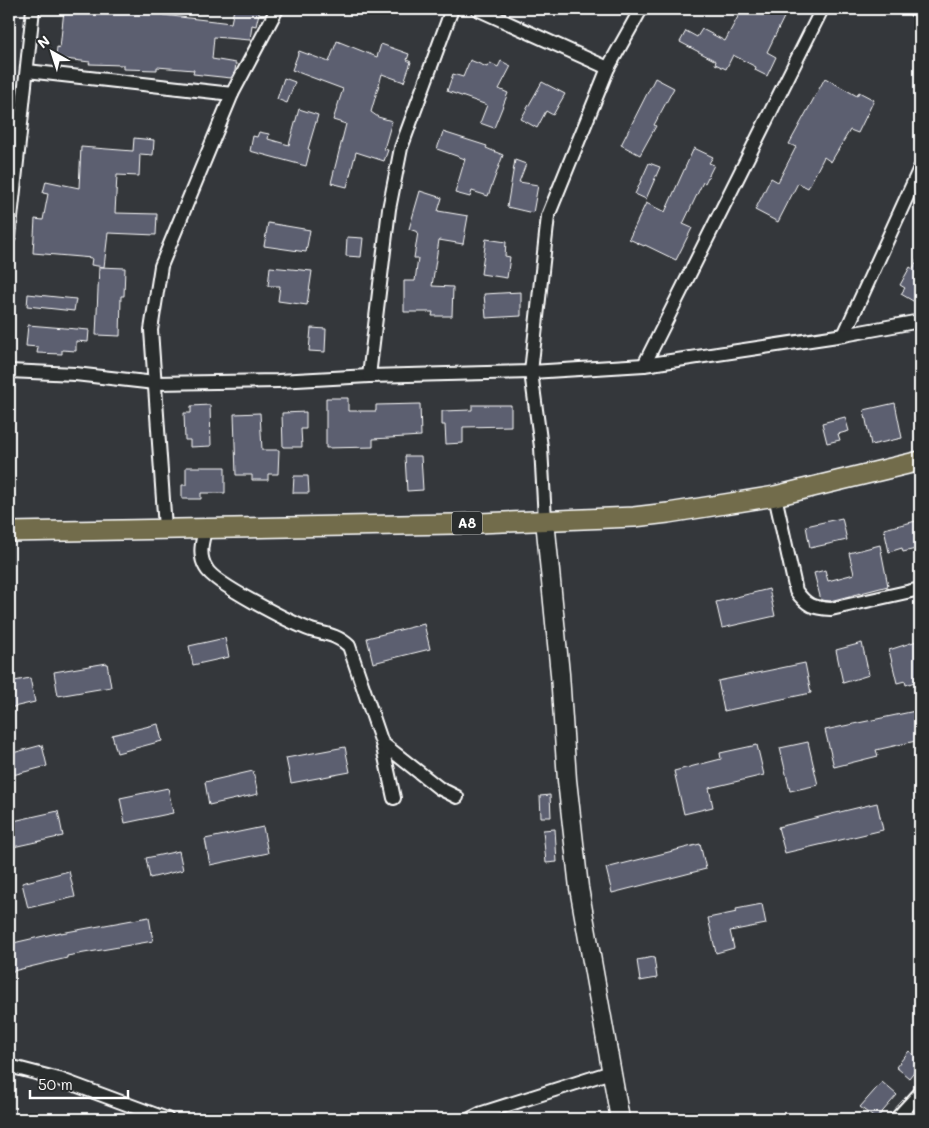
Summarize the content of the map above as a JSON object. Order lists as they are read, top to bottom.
{
  "streets": {
    "main road": ["A8"]
  },
  "scale_bar": "50 m",
  "north": "top left"
}
